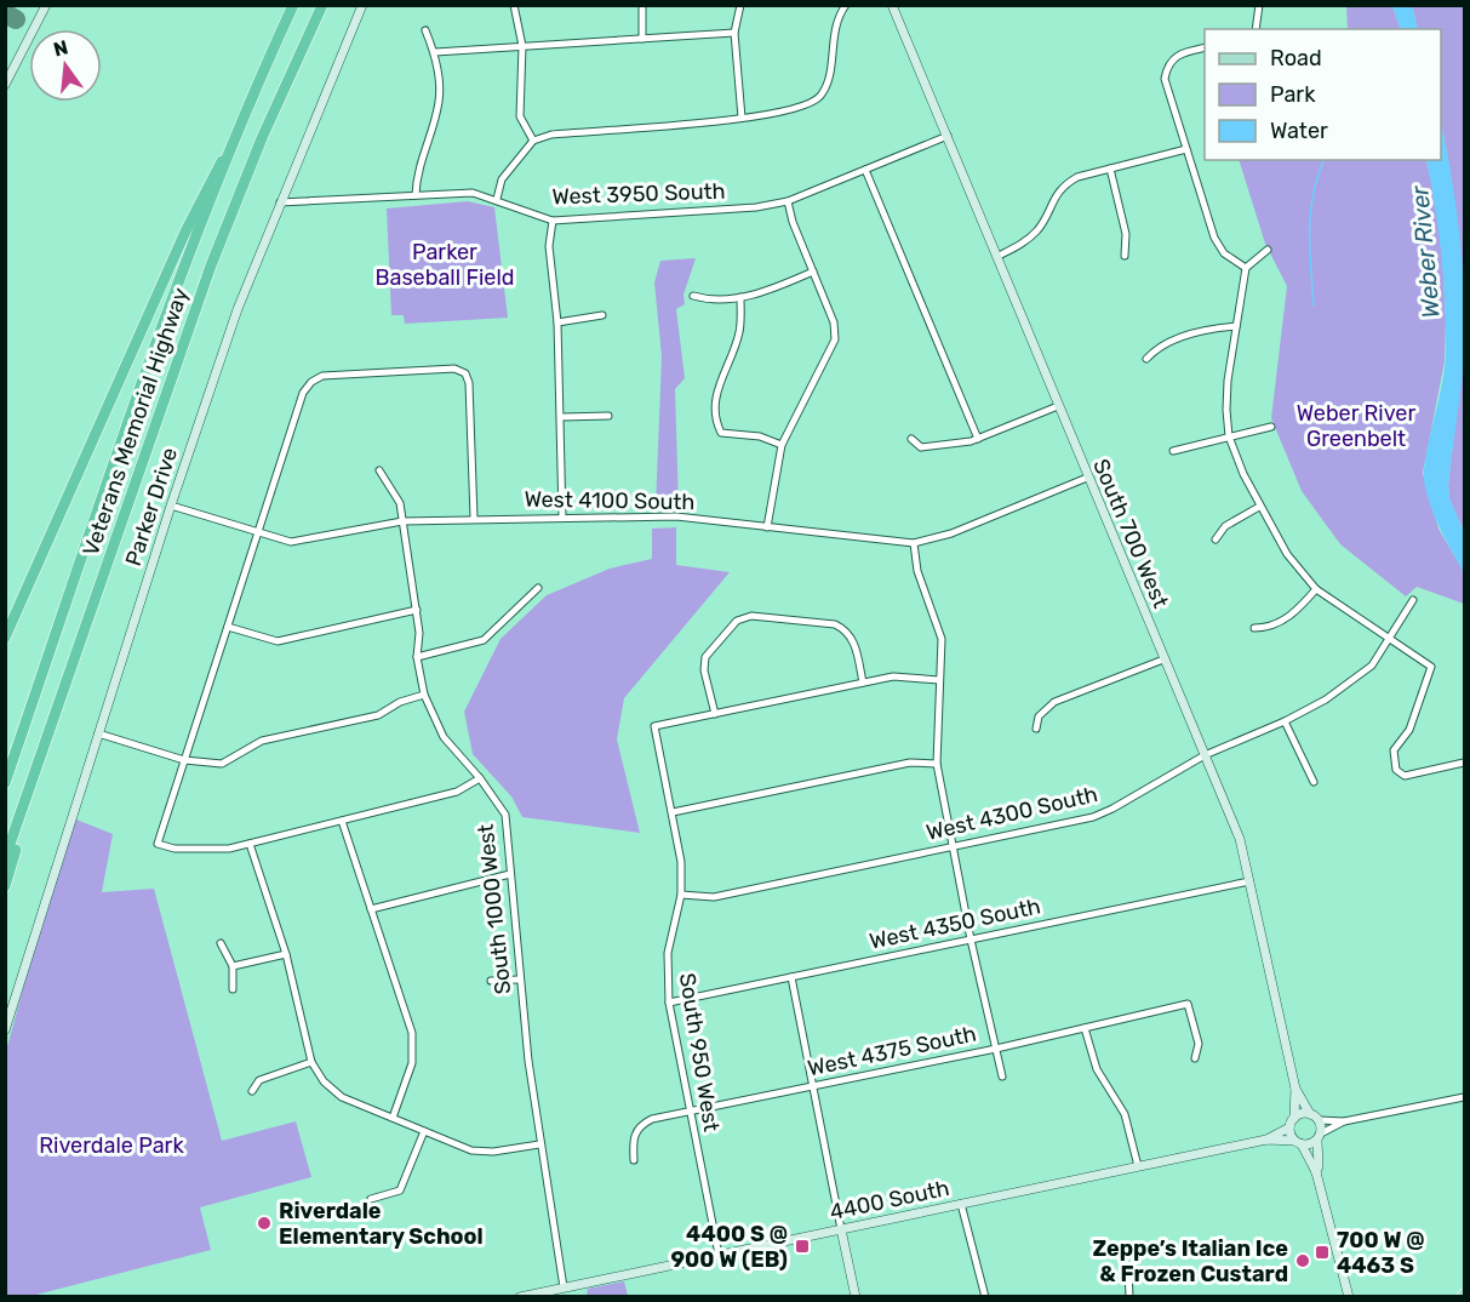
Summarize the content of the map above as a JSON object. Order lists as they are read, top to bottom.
{
  "streets": {
    "highway": ["Veterans Memorial Highway"],
    "street": [
      "West 3950 South",
      "West 4100 South",
      "Parker Drive",
      "South 700 West",
      "West 4300 South",
      "South 1000 West",
      "West 4350 South",
      "West 4375 South",
      "South 950 West",
      "4400 South"
    ]
  },
  "crossings": [
    ["West 3950 South", "Parker Drive"],
    ["West 3950 South", "South 700 West"],
    ["West 4100 South", "Parker Drive"],
    ["West 4100 South", "South 700 West"],
    ["West 4100 South", "South 1000 West"],
    ["South 700 West", "West 4300 South"],
    ["South 700 West", "West 4350 South"],
    ["West 4300 South", "South 950 West"],
    ["South 1000 West", "4400 South"],
    ["West 4350 South", "South 950 West"],
    ["West 4375 South", "South 950 West"],
    ["South 950 West", "4400 South"]
  ],
  "water": ["Weber River"],
  "parks": ["Parker Baseball Field", "Weber River Greenbelt", "Riverdale Park"],
  "places": {
    "other": ["Riverdale Elementary School", "Zeppe’s Italian Ice & Frozen Custard"],
    "transit": ["4400 S @ 900 W (EB)", "700 W @ 4463 S"]
  },
  "legend": ["Road", "Park", "Water"],
  "north": "top"
}
